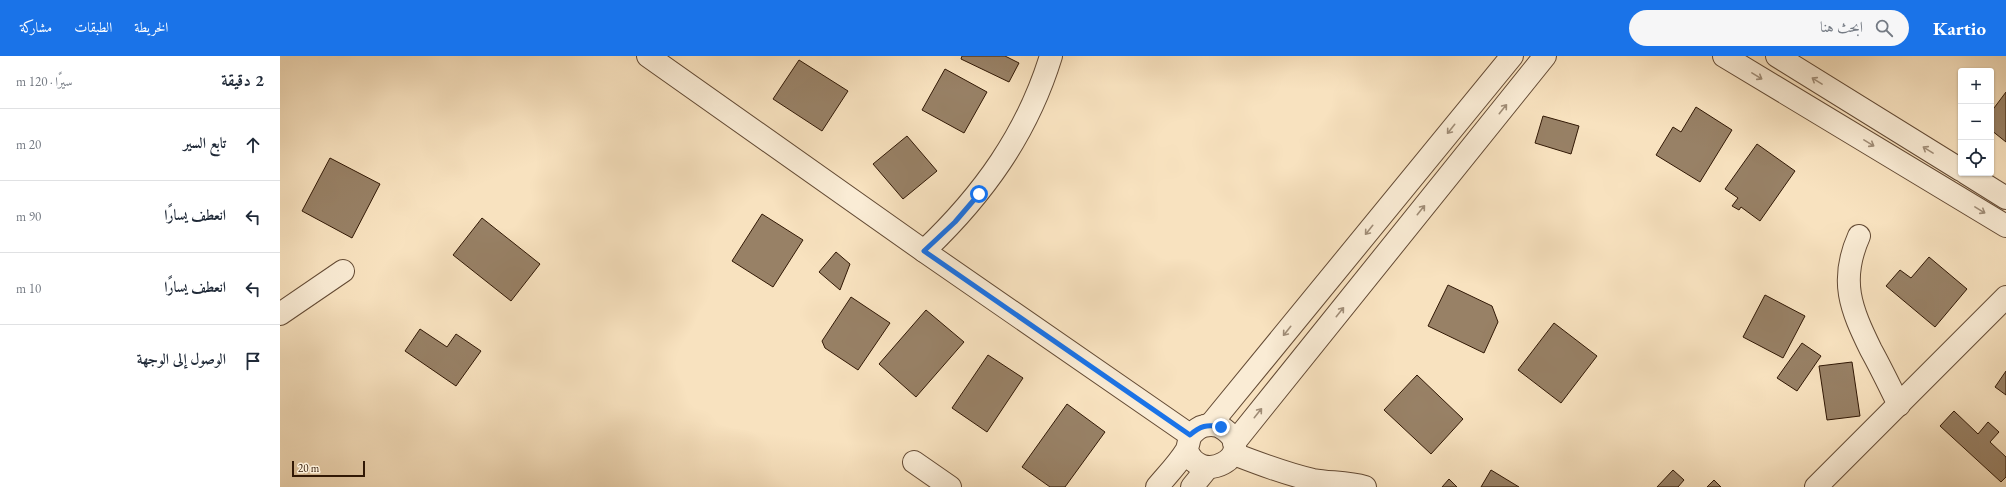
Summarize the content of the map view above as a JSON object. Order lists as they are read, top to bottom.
{
  "scale_bar": "20 m",
  "page": {
    "header": "Kartio",
    "search": "ابحث هنا",
    "nav": ["الخريطة", "الطبقات", "مشاركة"],
    "heading": ["2 دقيقة", "سيرًا · 120 m"],
    "map_buttons": ["+", "−"],
    "list": [
      ["تابع السير", "20 m"],
      ["انعطف يسارًا", "90 m"],
      ["انعطف يسارًا", "10 m"],
      "الوصول إلى الوجهة"
    ],
    "scale": "20 m"
  }
}
